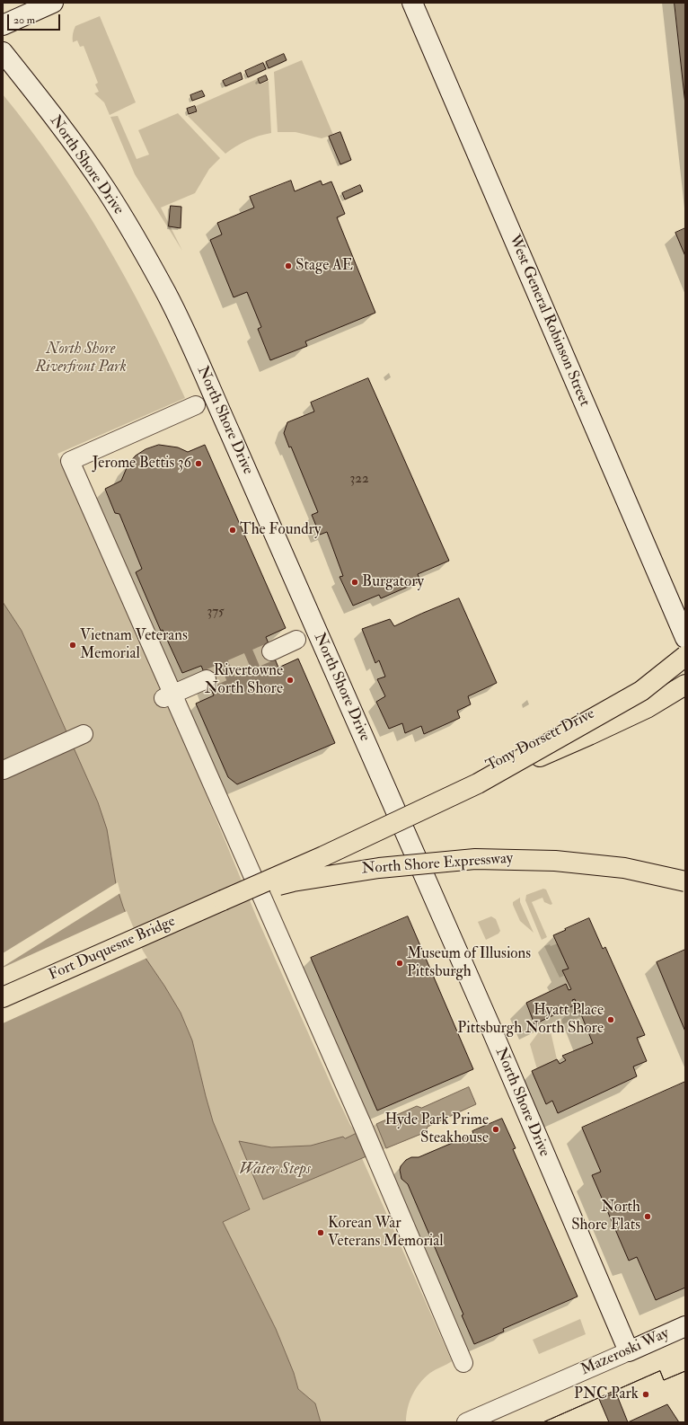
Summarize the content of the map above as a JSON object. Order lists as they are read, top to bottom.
{
  "streets": {
    "highway": ["North Shore Expressway", "Fort Duquesne Bridge"],
    "main road": [
      "North Shore Drive",
      "West General Robinson Street",
      "Tony Dorsett Drive",
      "Mazeroski Way"
    ]
  },
  "crossings": [
    ["North Shore Drive", "Tony Dorsett Drive"],
    ["North Shore Drive", "Mazeroski Way"],
    ["North Shore Expressway", "Fort Duquesne Bridge"]
  ],
  "water": ["Water Steps"],
  "parks": ["North Shore Riverfront Park"],
  "places": [
    "Stage AE",
    "Jerome Bettis 36",
    "The Foundry",
    "Burgatory",
    "Vietnam Veterans Memorial",
    "Rivertowne North Shore",
    "Museum of Illusions Pittsburgh",
    "Hyatt Place Pittsburgh North Shore",
    "Hyde Park Prime Steakhouse",
    "North Shore Flats",
    "Korean War Veterans Memorial",
    "PNC Park"
  ],
  "house_numbers": ["322", "375"],
  "scale_bar": "20 m"
}
